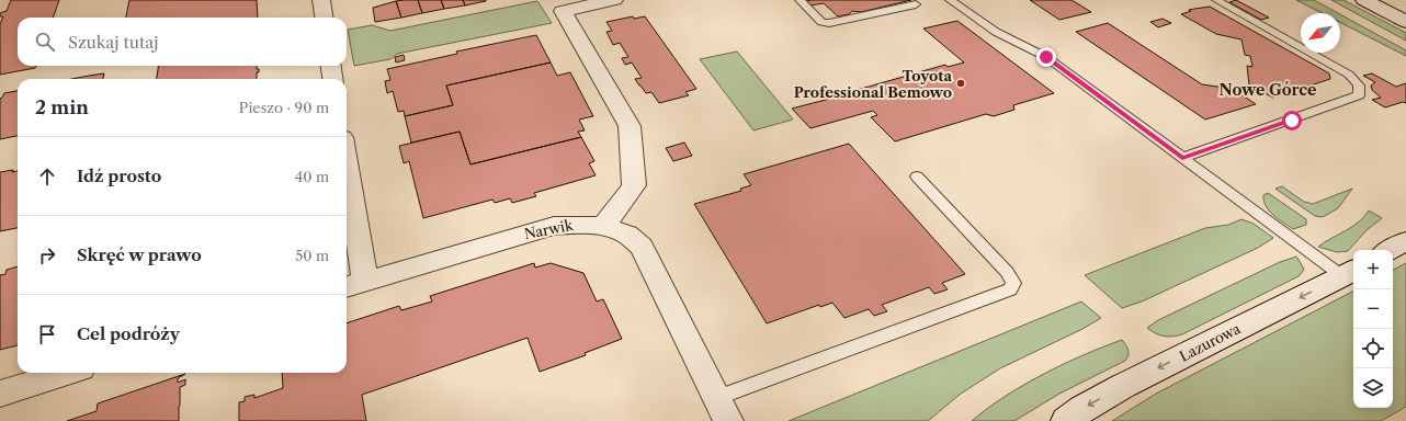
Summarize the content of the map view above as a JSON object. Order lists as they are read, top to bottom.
{
  "streets": {
    "street": ["Narwik", "Lazurowa"]
  },
  "one_way": ["Lazurowa"],
  "districts": ["Nowe Górce"],
  "places": ["Toyota Professional Bemowo"],
  "north": "bottom left",
  "page": {
    "search": "Szukaj tutaj",
    "heading": ["2 min", "Pieszo · 90 m"],
    "list": [
      ["Idź prosto", "40 m"],
      ["Skręć w prawo", "50 m"],
      "Cel podróży"
    ],
    "map_buttons": ["+", "−"]
  }
}
